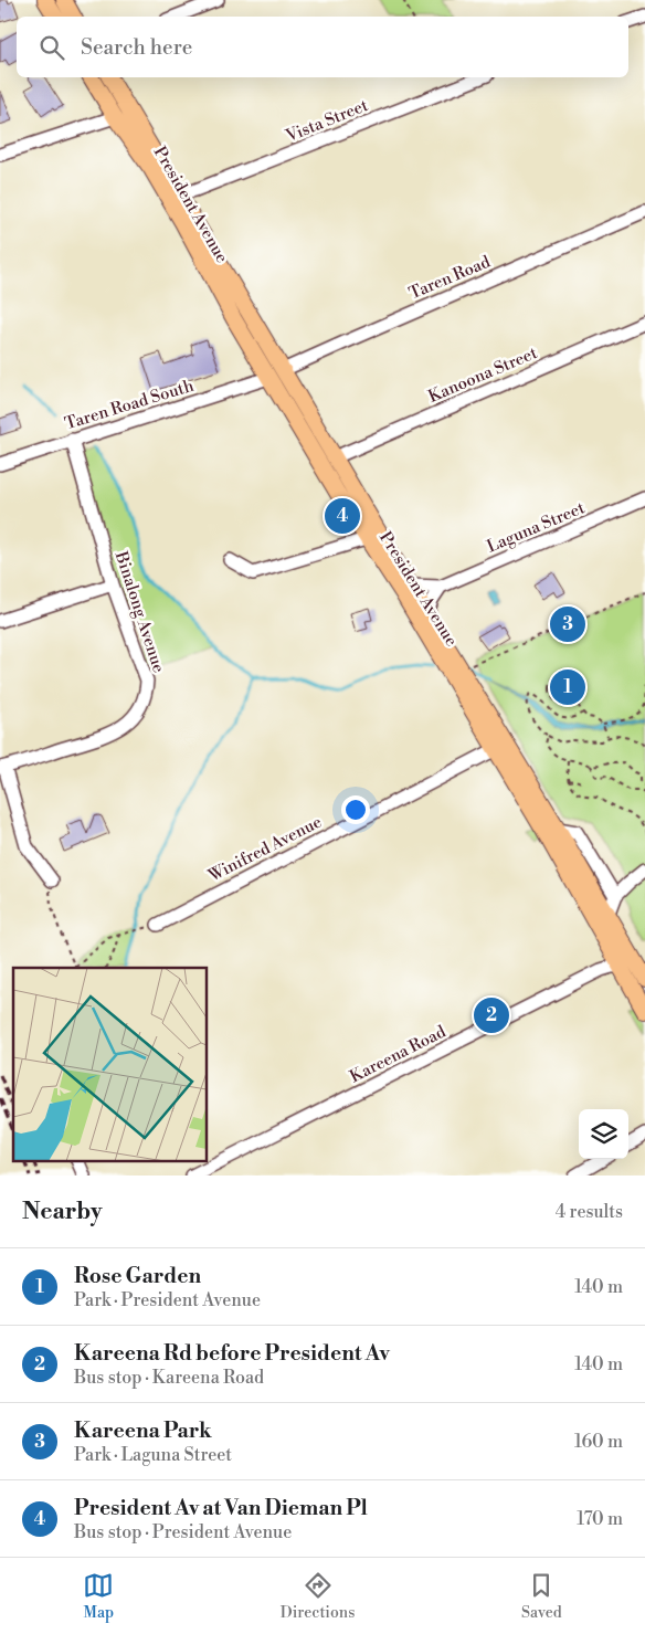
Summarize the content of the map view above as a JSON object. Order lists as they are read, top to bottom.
{
  "streets": {
    "main road": ["President Avenue", "Taren Road"],
    "street": [
      "Vista Street",
      "Kanoona Street",
      "Taren Road South",
      "Laguna Street",
      "Binalong Avenue",
      "Winifred Avenue",
      "Kareena Road"
    ]
  },
  "crossings": [
    ["Vista Street", "President Avenue"],
    ["President Avenue", "Taren Road"],
    ["President Avenue", "Kanoona Street"],
    ["President Avenue", "Taren Road South"],
    ["President Avenue", "Laguna Street"],
    ["President Avenue", "Winifred Avenue"],
    ["President Avenue", "Kareena Road"],
    ["Taren Road", "Taren Road South"],
    ["Taren Road South", "Binalong Avenue"]
  ],
  "page": {
    "search": "Search here",
    "pins": [
      "4",
      "3",
      "1",
      "2"
    ],
    "heading": ["Nearby", "4 results"],
    "list": [
      {
        "mark": "1",
        "name": "Rose Garden",
        "note": "Park · President Avenue",
        "value": "140 m"
      },
      {
        "mark": "2",
        "name": "Kareena Rd before President Av",
        "note": "Bus stop · Kareena Road",
        "value": "140 m"
      },
      {
        "mark": "3",
        "name": "Kareena Park",
        "note": "Park · Laguna Street",
        "value": "160 m"
      },
      {
        "mark": "4",
        "name": "President Av at Van Dieman Pl",
        "note": "Bus stop · President Avenue",
        "value": "170 m"
      }
    ],
    "nav": ["Map", "Directions", "Saved"]
  }
}
